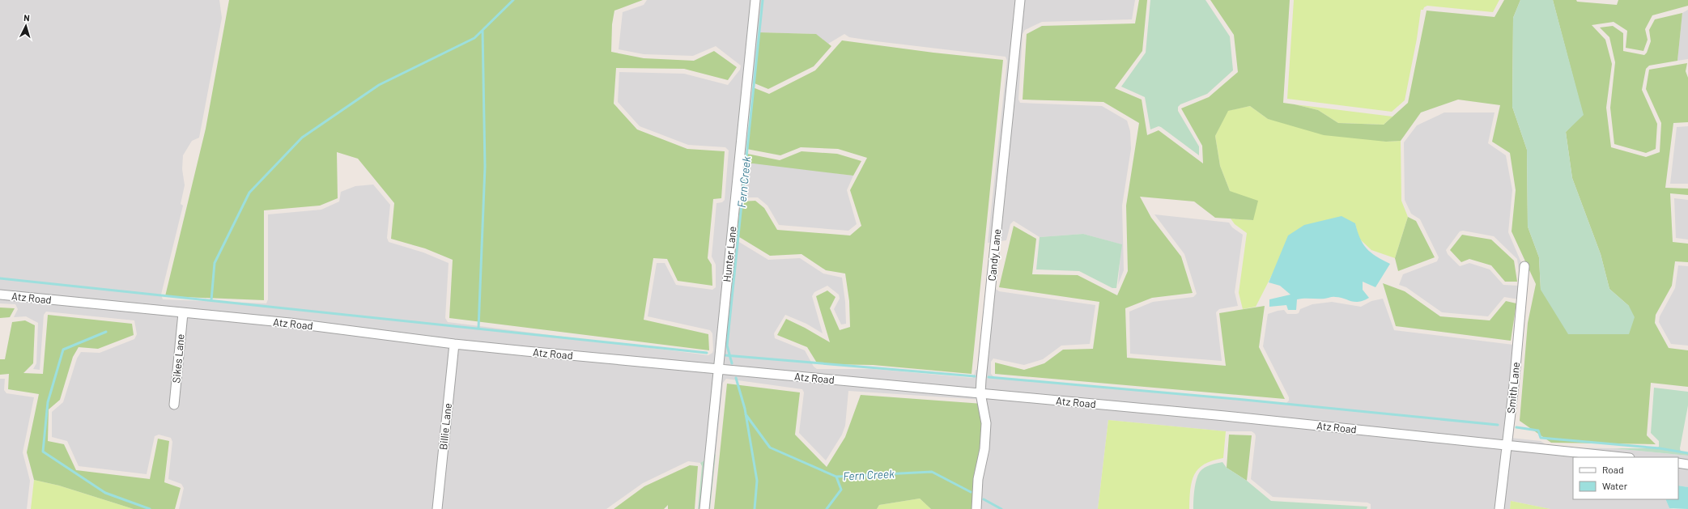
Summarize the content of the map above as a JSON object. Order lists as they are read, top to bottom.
{
  "streets": {
    "street": [
      "Hunter Lane",
      "Candy Lane",
      "Atz Road",
      "Sikes Lane",
      "Smith Lane",
      "Billie Lane"
    ]
  },
  "crossings": [
    ["Hunter Lane", "Atz Road"],
    ["Candy Lane", "Atz Road"],
    ["Atz Road", "Sikes Lane"],
    ["Atz Road", "Smith Lane"],
    ["Atz Road", "Billie Lane"]
  ],
  "water": ["Fern Creek"],
  "legend": ["Road", "Water"],
  "north": "top"
}
